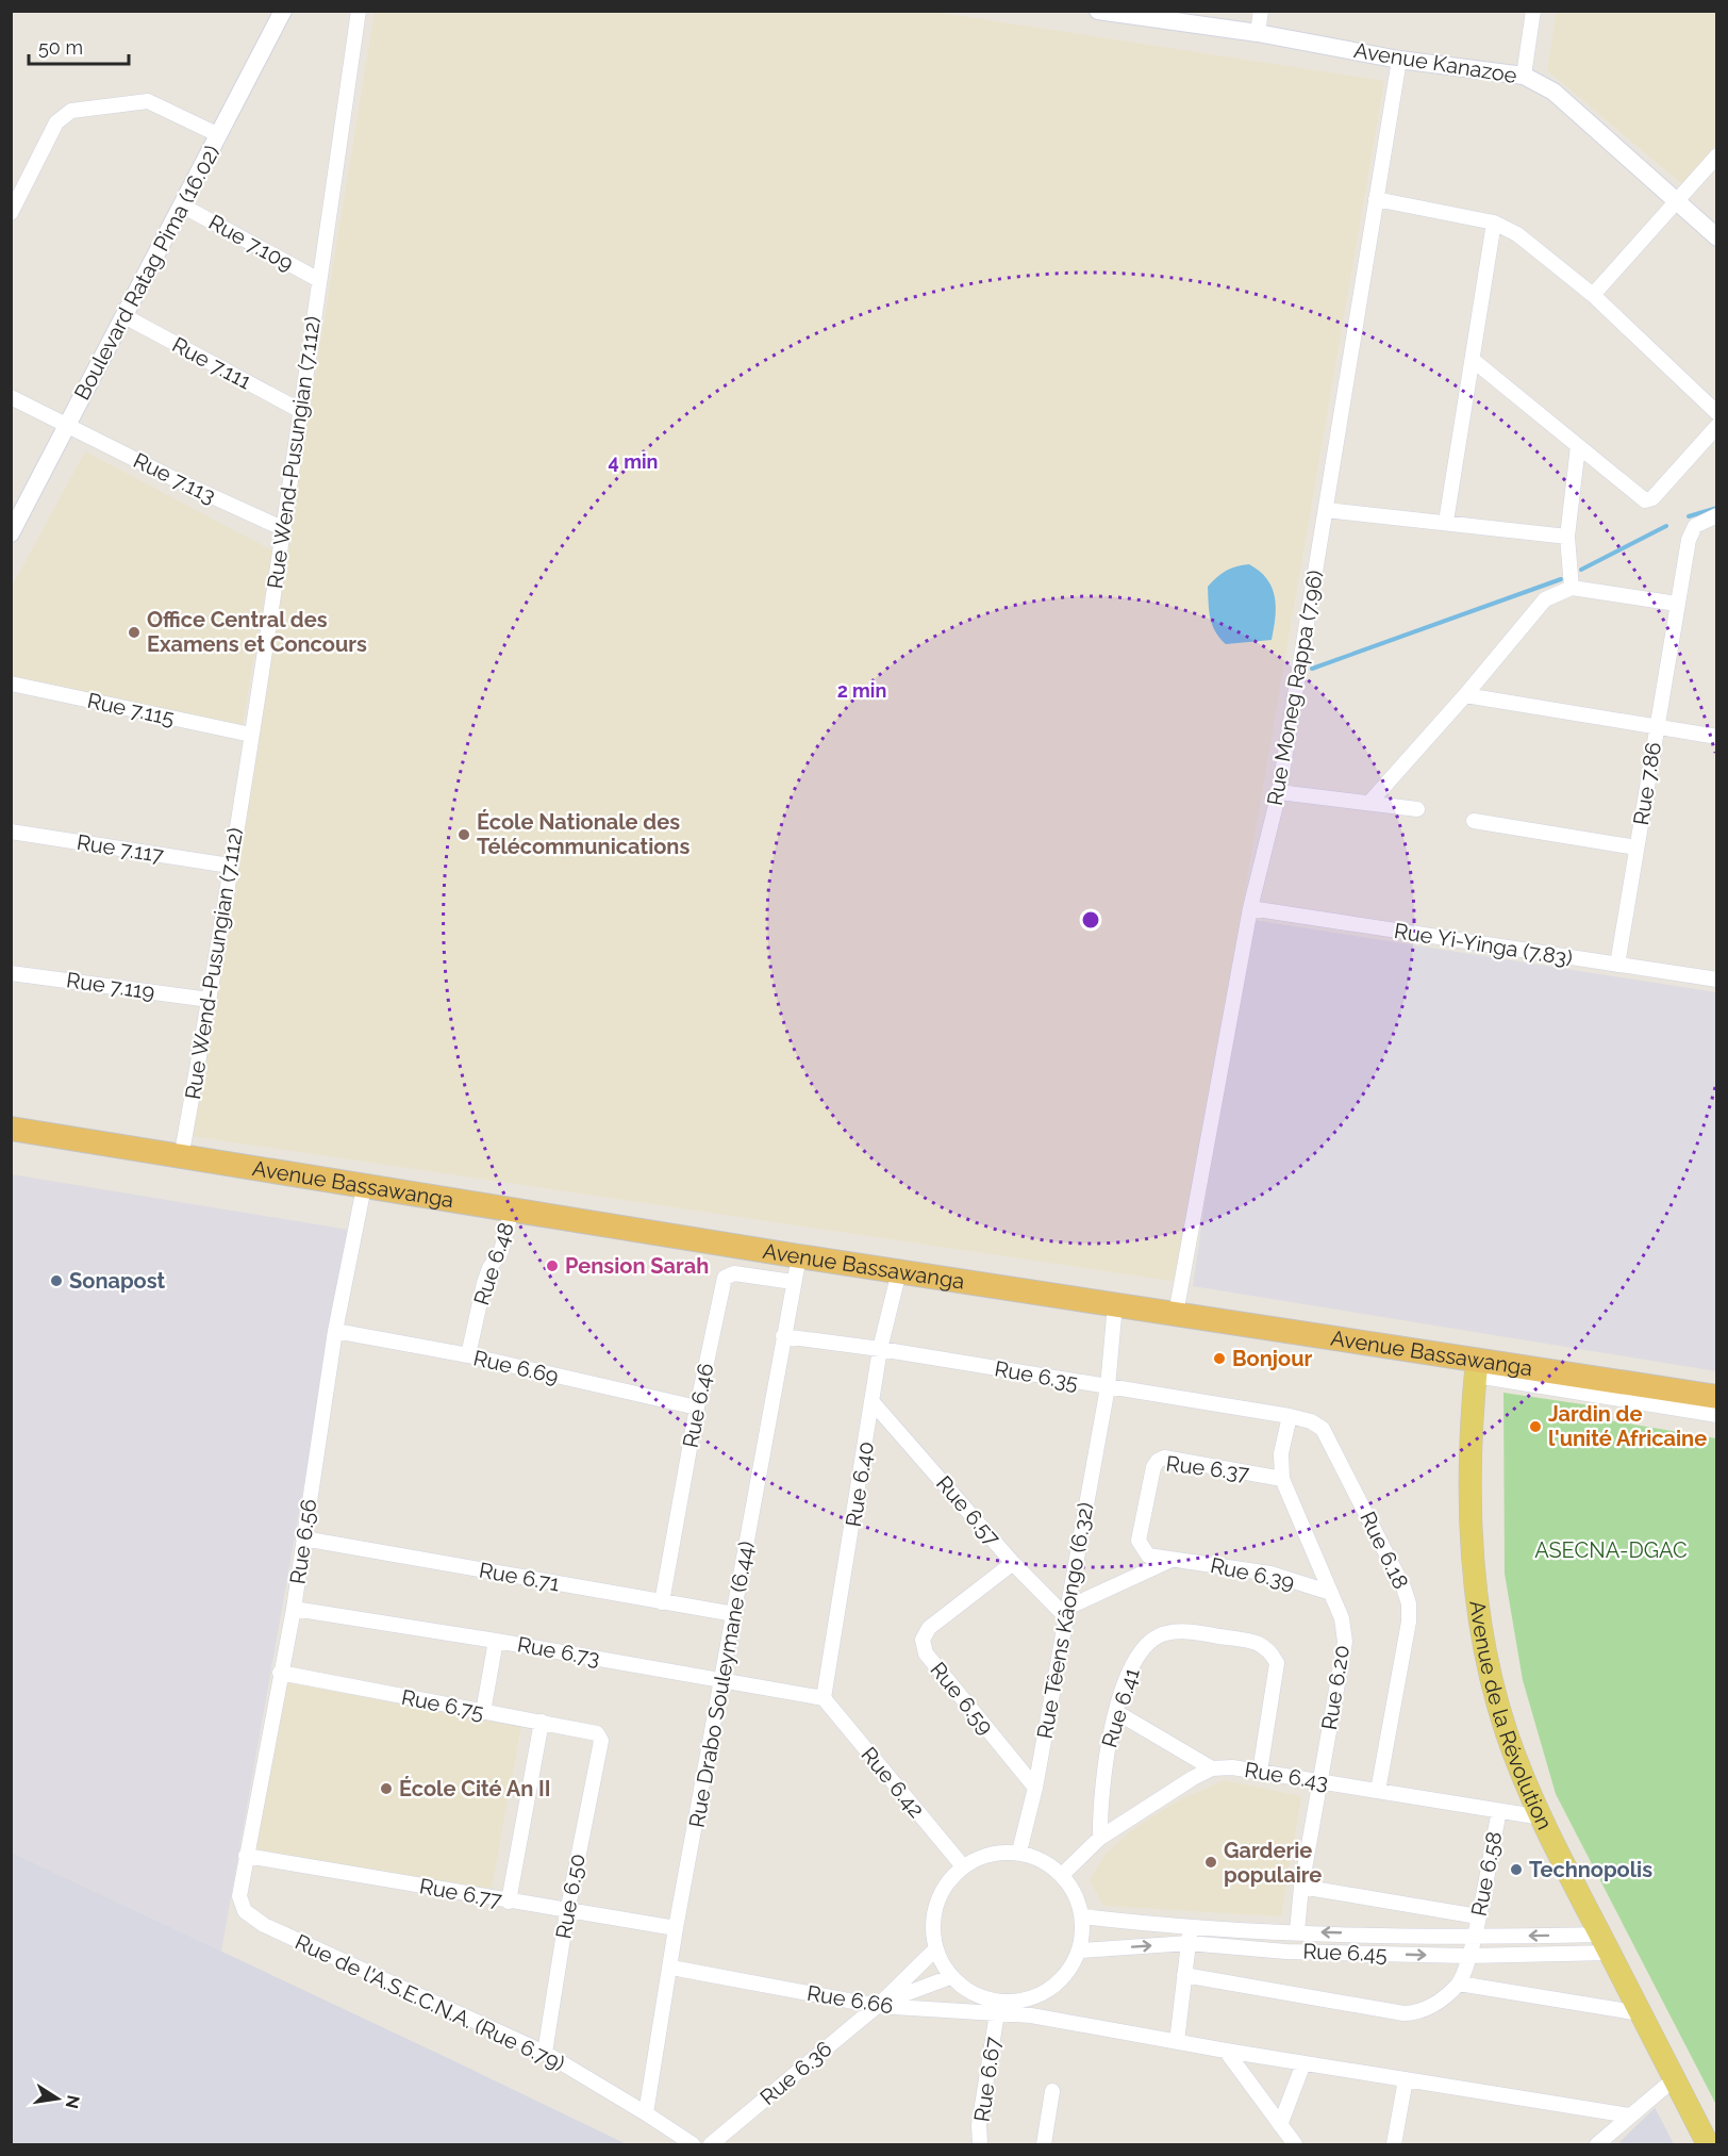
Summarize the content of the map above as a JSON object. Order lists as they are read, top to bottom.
{
  "streets": {
    "highway": ["Avenue Bassawanga"],
    "main road": ["Avenue de la Révolution"],
    "street": [
      "Avenue Kanazoe",
      "Rue 7.109",
      "Boulevard Ratag Pima (16.02)",
      "Rue 7.111",
      "Rue Wend-Pusungian (7.112)",
      "Rue 7.113",
      "Rue Moneg Rappa (7.96)",
      "Rue 7.115",
      "Rue 7.86",
      "Rue 7.117",
      "Rue Yi-Yinga (7.83)",
      "Rue 7.119",
      "Rue 6.48",
      "Rue 6.69",
      "Rue 6.35",
      "Rue 6.46",
      "Rue 6.37",
      "Rue 6.40",
      "Rue 6.57",
      "Rue 6.56",
      "Rue 6.18",
      "Rue 6.39",
      "Rue 6.71",
      "Rue Têens Kâongo (6.32)",
      "Rue 6.73",
      "Rue Drabo Souleymane (6.44)",
      "Rue 6.20",
      "Rue 6.59",
      "Rue 6.75",
      "Rue 6.41",
      "Rue 6.43",
      "Rue 6.42",
      "Rue 6.58",
      "Rue 6.77",
      "Rue 6.50",
      "Rue 6.45",
      "Rue 6.66",
      "Rue de l'A.S.E.C.N.A. (Rue 6.79)",
      "Rue 6.36",
      "Rue 6.67"
    ]
  },
  "crossings": [
    ["Avenue Kanazoe", "Rue Moneg Rappa (7.96)"],
    ["Rue 7.109", "Boulevard Ratag Pima (16.02)"],
    ["Rue 7.109", "Rue Wend-Pusungian (7.112)"],
    ["Boulevard Ratag Pima (16.02)", "Rue 7.111"],
    ["Boulevard Ratag Pima (16.02)", "Rue 7.113"],
    ["Rue 7.111", "Rue Wend-Pusungian (7.112)"],
    ["Rue Wend-Pusungian (7.112)", "Rue 7.113"],
    ["Rue Wend-Pusungian (7.112)", "Rue 7.115"],
    ["Rue Wend-Pusungian (7.112)", "Rue 7.117"],
    ["Rue Wend-Pusungian (7.112)", "Rue 7.119"],
    ["Rue Wend-Pusungian (7.112)", "Avenue Bassawanga"],
    ["Rue Moneg Rappa (7.96)", "Rue Yi-Yinga (7.83)"],
    ["Rue Moneg Rappa (7.96)", "Avenue Bassawanga"],
    ["Rue 7.86", "Rue Yi-Yinga (7.83)"],
    ["Avenue Bassawanga", "Rue 6.48"],
    ["Avenue Bassawanga", "Rue 6.40"],
    ["Avenue Bassawanga", "Rue 6.56"],
    ["Avenue Bassawanga", "Rue Têens Kâongo (6.32)"],
    ["Avenue Bassawanga", "Rue Drabo Souleymane (6.44)"],
    ["Avenue Bassawanga", "Avenue de la Révolution"],
    ["Rue 6.48", "Rue 6.69"],
    ["Rue 6.69", "Rue 6.46"],
    ["Rue 6.69", "Rue 6.56"],
    ["Rue 6.35", "Rue 6.40"],
    ["Rue 6.35", "Rue 6.18"],
    ["Rue 6.35", "Rue Têens Kâongo (6.32)"],
    ["Rue 6.35", "Rue Drabo Souleymane (6.44)"],
    ["Rue 6.35", "Rue 6.20"],
    ["Rue 6.46", "Rue 6.71"],
    ["Rue 6.46", "Rue Drabo Souleymane (6.44)"],
    ["Rue 6.37", "Rue 6.39"],
    ["Rue 6.37", "Rue 6.20"],
    ["Rue 6.40", "Rue 6.57"],
    ["Rue 6.40", "Rue 6.73"],
    ["Rue 6.40", "Rue 6.42"],
    ["Rue 6.57", "Rue Têens Kâongo (6.32)"],
    ["Rue 6.57", "Rue 6.59"],
    ["Rue 6.56", "Rue 6.71"],
    ["Rue 6.56", "Rue 6.73"],
    ["Rue 6.56", "Rue 6.75"],
    ["Rue 6.56", "Rue 6.77"],
    ["Rue 6.56", "Rue de l'A.S.E.C.N.A. (Rue 6.79)"],
    ["Rue 6.18", "Rue 6.20"],
    ["Rue 6.18", "Rue 6.43"],
    ["Rue 6.39", "Rue 6.20"],
    ["Rue 6.71", "Rue Drabo Souleymane (6.44)"],
    ["Rue Têens Kâongo (6.32)", "Rue 6.59"],
    ["Rue Têens Kâongo (6.32)", "Rue 6.42"],
    ["Rue Têens Kâongo (6.32)", "Rue 6.45"],
    ["Rue Têens Kâongo (6.32)", "Rue 6.36"],
    ["Rue 6.73", "Rue Drabo Souleymane (6.44)"],
    ["Rue 6.73", "Rue 6.42"],
    ["Rue Drabo Souleymane (6.44)", "Rue 6.77"],
    ["Rue Drabo Souleymane (6.44)", "Rue 6.66"],
    ["Rue Drabo Souleymane (6.44)", "Rue de l'A.S.E.C.N.A. (Rue 6.79)"],
    ["Rue 6.20", "Rue 6.43"],
    ["Rue 6.20", "Rue 6.45"],
    ["Rue 6.75", "Rue 6.50"],
    ["Rue 6.41", "Rue 6.43"],
    ["Avenue de la Révolution", "Rue 6.43"],
    ["Avenue de la Révolution", "Rue 6.45"],
    ["Rue 6.43", "Rue 6.58"],
    ["Rue 6.42", "Rue 6.45"],
    ["Rue 6.42", "Rue 6.36"],
    ["Rue 6.58", "Rue 6.45"],
    ["Rue 6.77", "Rue 6.50"],
    ["Rue 6.50", "Rue de l'A.S.E.C.N.A. (Rue 6.79)"],
    ["Rue 6.45", "Rue 6.36"],
    ["Rue 6.66", "Rue 6.36"],
    ["Rue 6.66", "Rue 6.67"]
  ],
  "parks": ["ASECNA-DGAC"],
  "places": [
    "Office Central des Examens et Concours",
    "École Nationale des Télécommunications",
    "Pension Sarah",
    "Sonapost",
    "Bonjour",
    "Jardin de l'unité Africaine",
    "École Cité An II",
    "Garderie populaire",
    "Technopolis"
  ],
  "scale_bar": "50 m",
  "north": "right",
  "rings": ["4 min", "2 min"]
}
